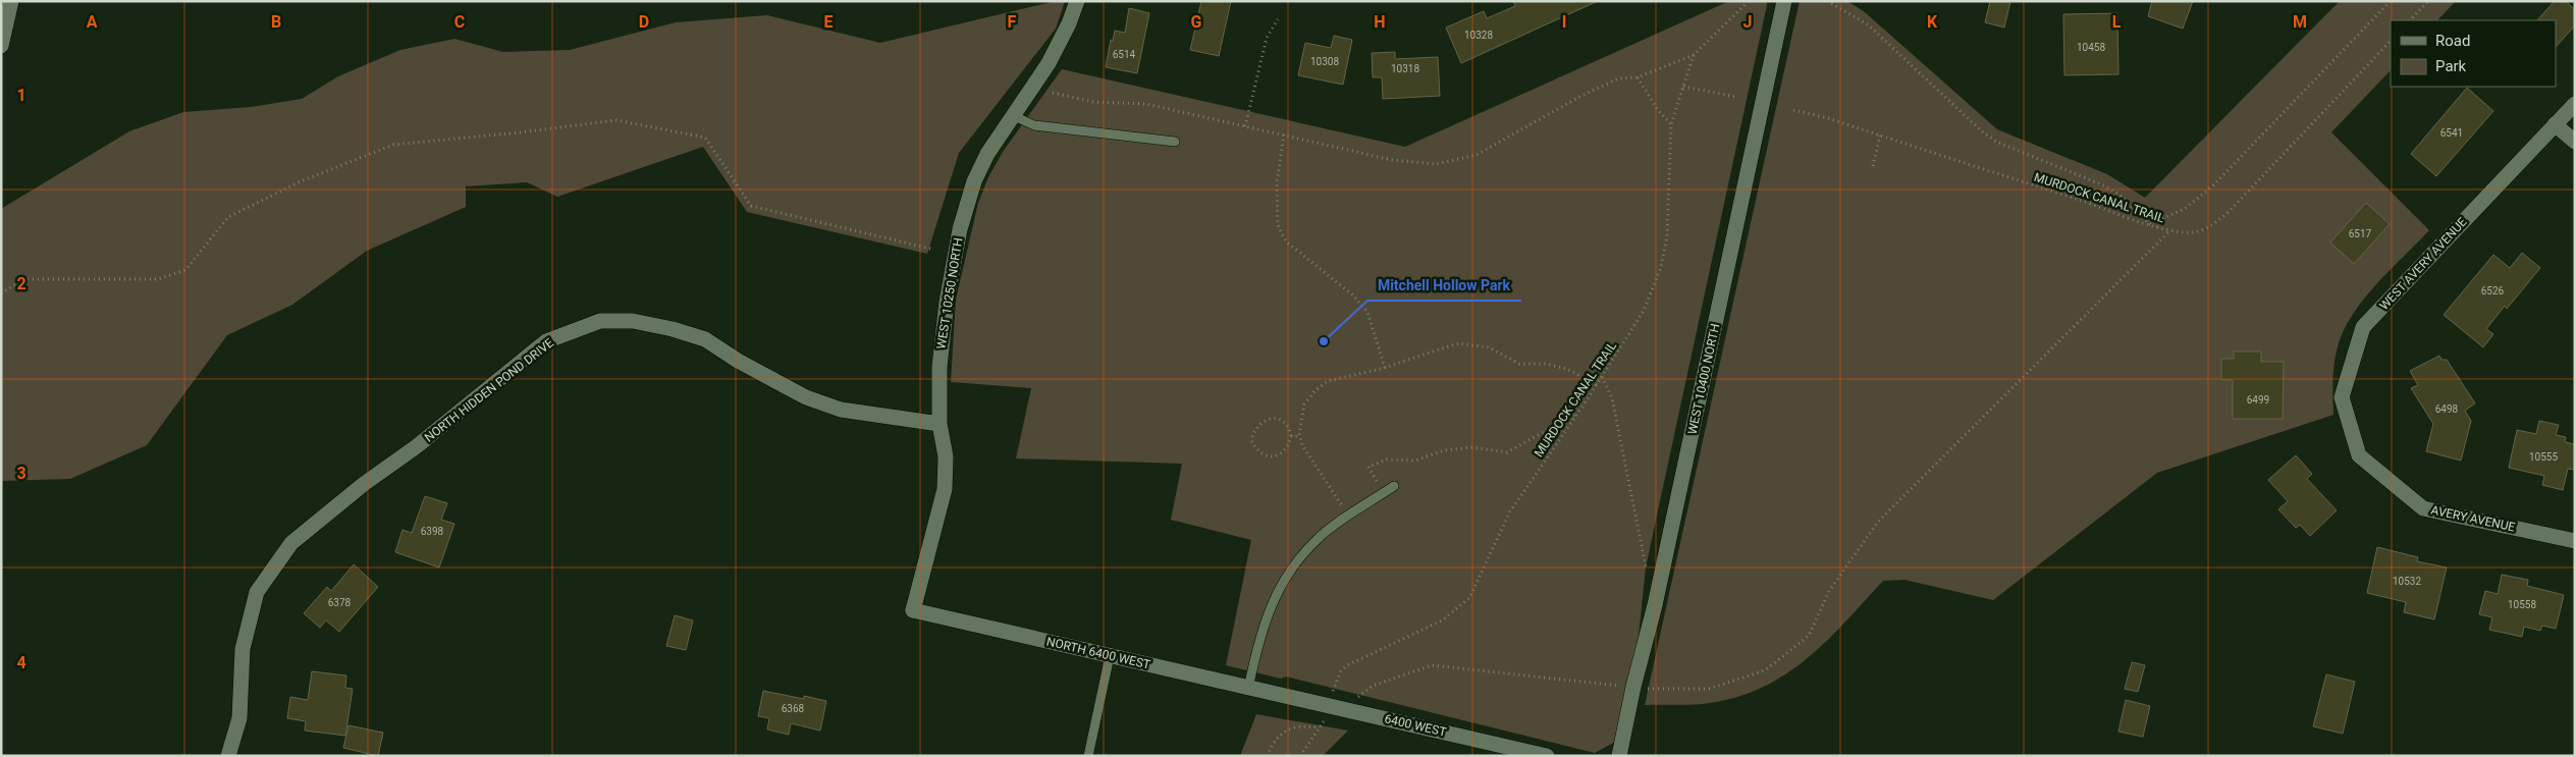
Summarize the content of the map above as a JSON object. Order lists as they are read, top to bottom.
{
  "streets": {
    "street": [
      "WEST AVERY AVENUE",
      "WEST 10250 NORTH",
      "WEST 10400 NORTH",
      "NORTH HIDDEN POND DRIVE",
      "AVERY AVENUE",
      "NORTH 6400 WEST",
      "6400 WEST"
    ],
    "path": ["MURDOCK CANAL TRAIL"]
  },
  "crossings": [
    ["WEST AVERY AVENUE", "AVERY AVENUE"],
    ["WEST 10250 NORTH", "NORTH HIDDEN POND DRIVE"],
    ["WEST 10250 NORTH", "NORTH 6400 WEST"],
    ["NORTH 6400 WEST", "6400 WEST"]
  ],
  "places": ["Mitchell Hollow Park"],
  "house_numbers": [
    "10328",
    "10458",
    "6514",
    "10308",
    "10318",
    "6541",
    "6517",
    "6526",
    "6499",
    "6498",
    "10555",
    "6398",
    "10532",
    "6378",
    "10558",
    "6368"
  ],
  "legend": ["Road", "Park"],
  "grid": {
    "columns": [
      "A",
      "B",
      "C",
      "D",
      "E",
      "F",
      "G",
      "H",
      "I",
      "J",
      "K",
      "L",
      "M"
    ],
    "rows": [
      "1",
      "2",
      "3",
      "4"
    ]
  }
}
